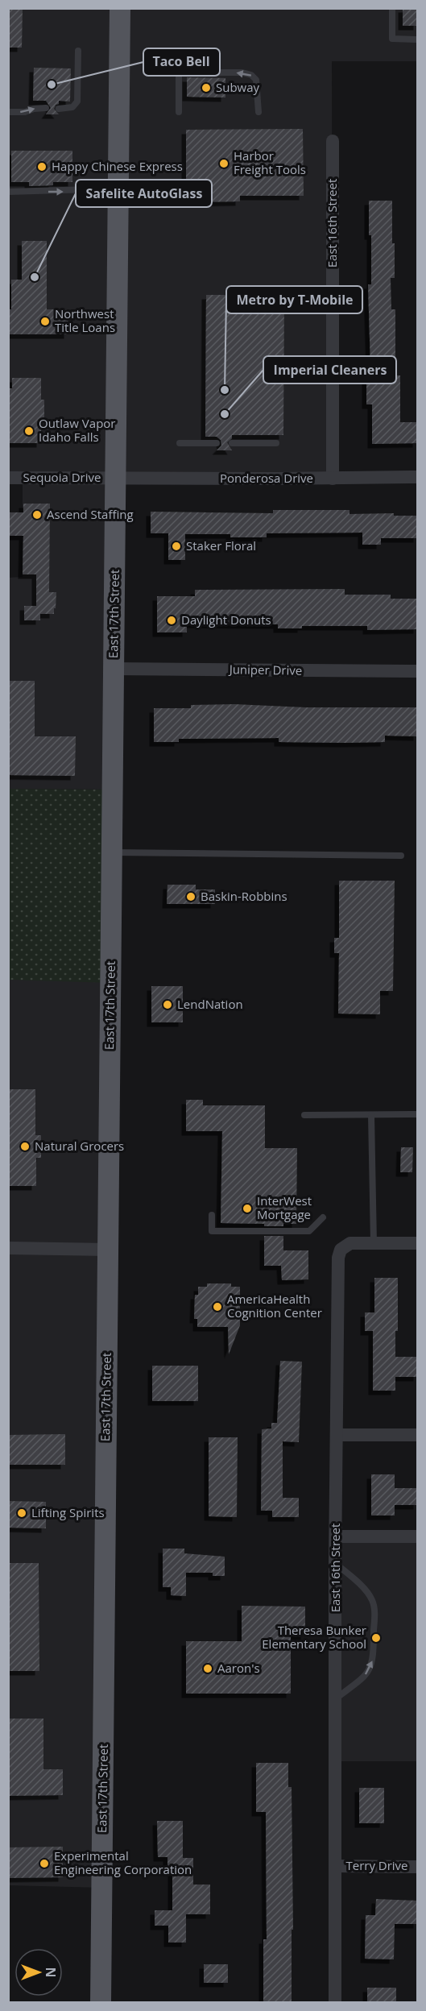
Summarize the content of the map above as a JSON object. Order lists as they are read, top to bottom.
{
  "streets": {
    "main road": ["East 17th Street"],
    "street": [
      "East 16th Street",
      "Sequoia Drive",
      "Ponderosa Drive",
      "Juniper Drive",
      "Terry Drive"
    ]
  },
  "crossings": [
    ["East 16th Street", "Ponderosa Drive"],
    ["East 16th Street", "Terry Drive"],
    ["Sequoia Drive", "Ponderosa Drive"],
    ["Sequoia Drive", "East 17th Street"],
    ["Ponderosa Drive", "East 17th Street"],
    ["East 17th Street", "Juniper Drive"]
  ],
  "places": [
    "Taco Bell",
    "Subway",
    "Harbor Freight Tools",
    "Happy Chinese Express",
    "Safelite AutoGlass",
    "Northwest Title Loans",
    "Metro by T-Mobile",
    "Imperial Cleaners",
    "Outlaw Vapor Idaho Falls",
    "Ascend Staffing",
    "Staker Floral",
    "Daylight Donuts",
    "Baskin-Robbins",
    "LendNation",
    "Natural Grocers",
    "InterWest Mortgage",
    "AmericaHealth Cognition Center",
    "Lifting Spirits",
    "Theresa Bunker Elementary School",
    "Aaron's",
    "Experimental Engineering Corporation"
  ],
  "north": "right"
}
